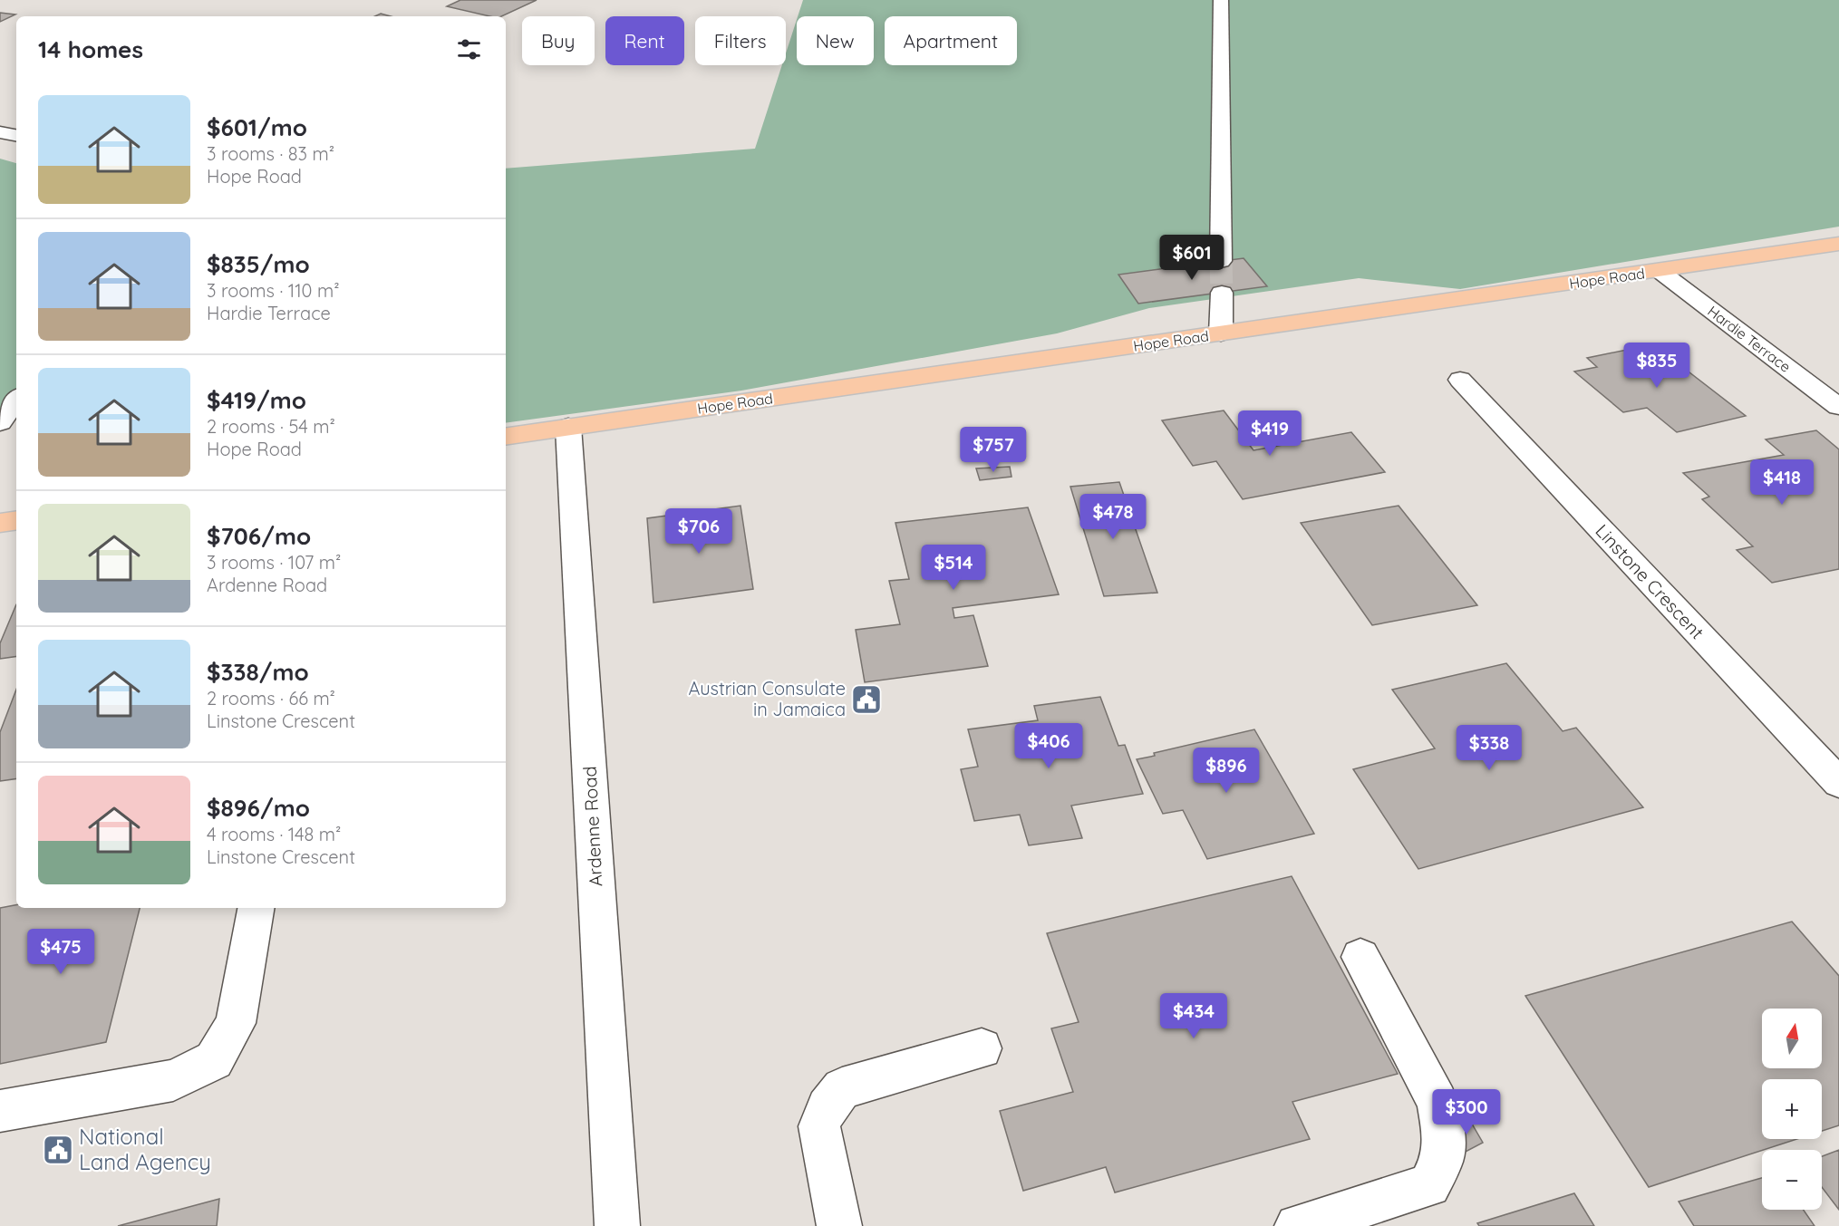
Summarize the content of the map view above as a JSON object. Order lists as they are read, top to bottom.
{
  "streets": {
    "main road": ["Hope Road"],
    "street": ["Hardie Terrace", "Linstone Crescent", "Ardenne Road"]
  },
  "crossings": [
    ["Hope Road", "Hardie Terrace"],
    ["Hope Road", "Ardenne Road"]
  ],
  "places": {
    "public building": ["Austrian Consulate in Jamaica", "National Land Agency"]
  },
  "north": "top",
  "page": {
    "chip": [
      "Buy",
      "Rent",
      "Filters",
      "New",
      "Apartment"
    ],
    "heading": "14 homes",
    "list": [
      {
        "name": "$601/mo",
        "note": "3 rooms · 83 m² · Hope Road"
      },
      {
        "name": "$835/mo",
        "note": "3 rooms · 110 m² · Hardie Terrace"
      },
      {
        "name": "$419/mo",
        "note": "2 rooms · 54 m² · Hope Road"
      },
      {
        "name": "$706/mo",
        "note": "3 rooms · 107 m² · Ardenne Road"
      },
      {
        "name": "$338/mo",
        "note": "2 rooms · 66 m² · Linstone Crescent"
      },
      {
        "name": "$896/mo",
        "note": "4 rooms · 148 m² · Linstone Crescent"
      }
    ],
    "price": [
      "$601",
      "$835",
      "$419",
      "$757",
      "$418",
      "$478",
      "$706",
      "$514",
      "$406",
      "$338",
      "$896",
      "$475",
      "$434",
      "$300"
    ],
    "map_buttons": ["+", "−"]
  }
}
